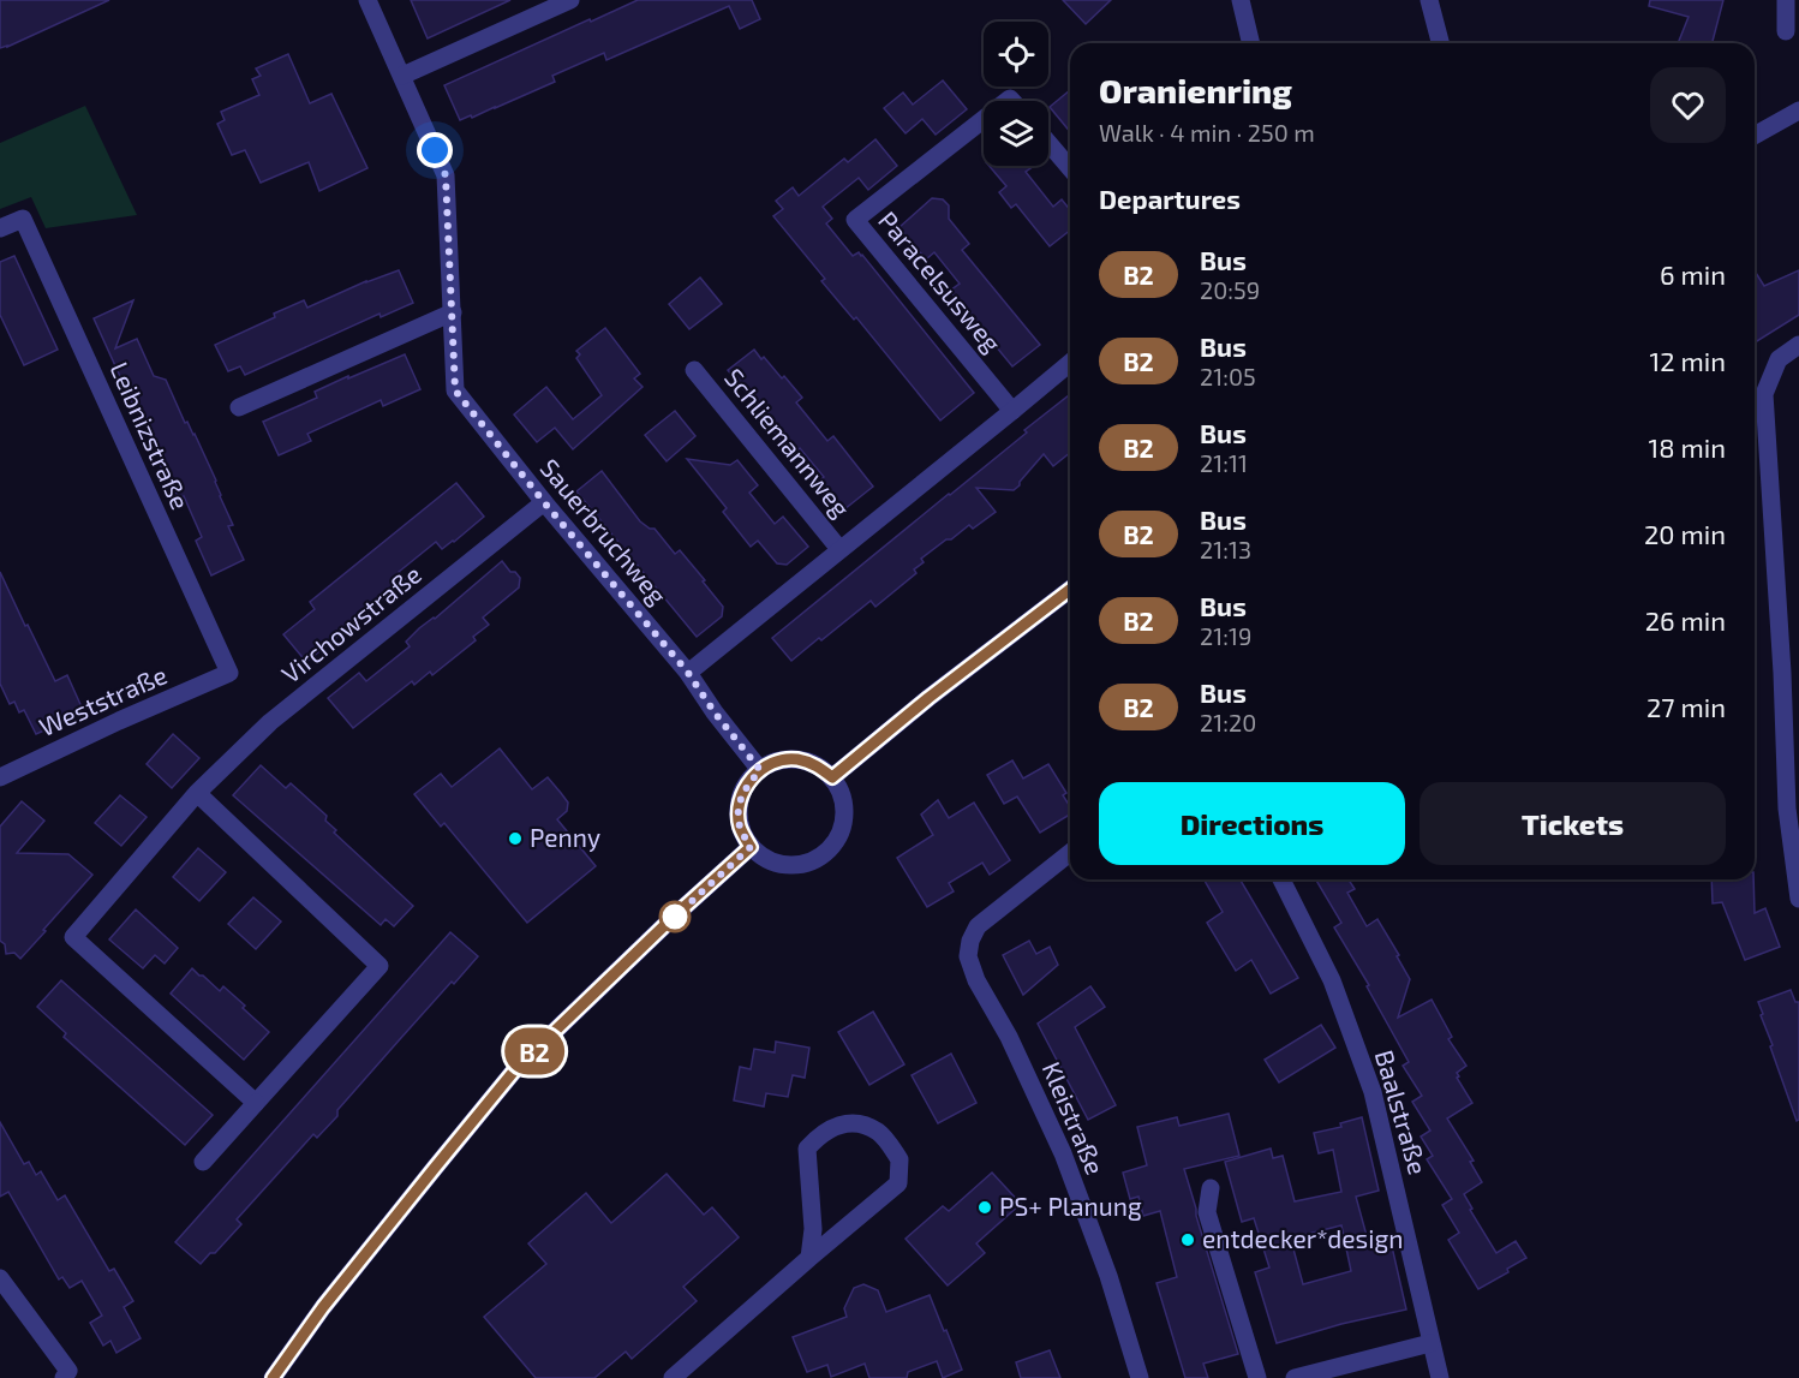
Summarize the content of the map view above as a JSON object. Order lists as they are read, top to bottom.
{
  "streets": {
    "street": [
      "Paracelsusweg",
      "Leibnizstraße",
      "Schliemannweg",
      "Sauerbruchweg",
      "Virchowstraße",
      "Weststraße",
      "Baalstraße",
      "Kleistraße"
    ]
  },
  "crossings": [
    ["Leibnizstraße", "Weststraße"],
    ["Sauerbruchweg", "Virchowstraße"]
  ],
  "places": ["Penny", "PS+ Planung", "entdecker*design"],
  "lines": ["bus line B2"],
  "page": {
    "on_map": "B2",
    "heading": [
      ["Oranienring", "Walk · 4 min · 250 m"],
      "Departures"
    ],
    "list": [
      {
        "mark": "B2",
        "name": "Bus",
        "note": "20:59",
        "value": "6 min"
      },
      {
        "mark": "B2",
        "name": "Bus",
        "note": "21:05",
        "value": "12 min"
      },
      {
        "mark": "B2",
        "name": "Bus",
        "note": "21:11",
        "value": "18 min"
      },
      {
        "mark": "B2",
        "name": "Bus",
        "note": "21:13",
        "value": "20 min"
      },
      {
        "mark": "B2",
        "name": "Bus",
        "note": "21:19",
        "value": "26 min"
      },
      {
        "mark": "B2",
        "name": "Bus",
        "note": "21:20",
        "value": "27 min"
      }
    ],
    "buttons": ["Directions", "Tickets"]
  }
}
